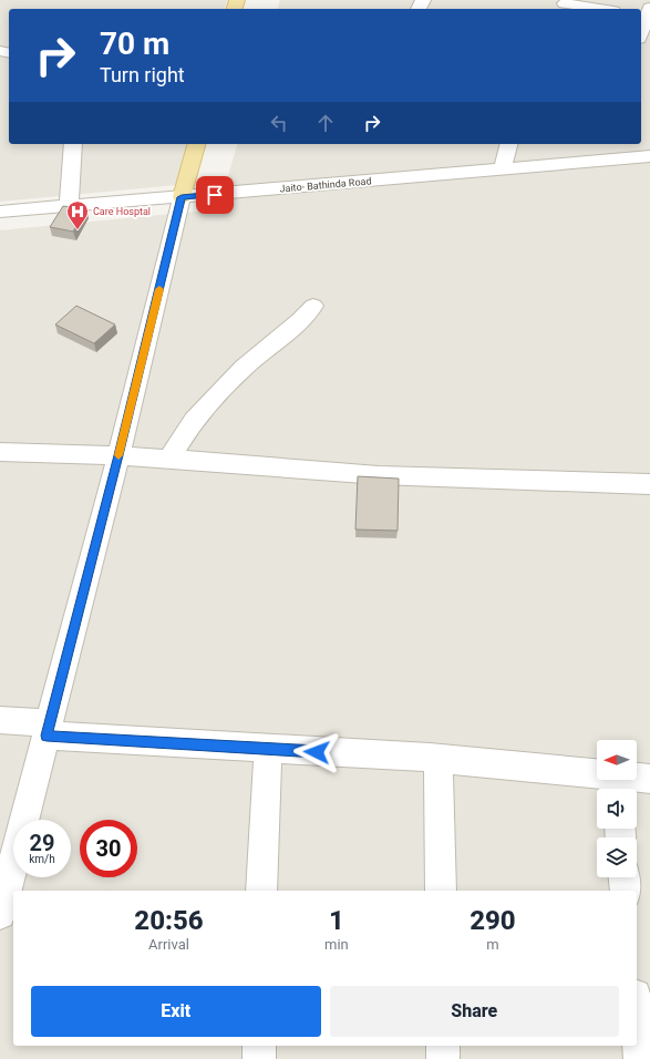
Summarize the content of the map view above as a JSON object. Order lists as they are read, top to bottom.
{
  "streets": {
    "street": ["Jaito- Bathinda Road"]
  },
  "places": {
    "hospital": ["Care Hosptal"]
  },
  "north": "left",
  "page": {
    "turn": ["70 m", "Turn right"],
    "speed": "29 km/h",
    "limit": "30",
    "eta": [
      "20:56",
      "Arrival",
      "1",
      "min",
      "290",
      "m"
    ],
    "buttons": ["Exit", "Share"]
  }
}
